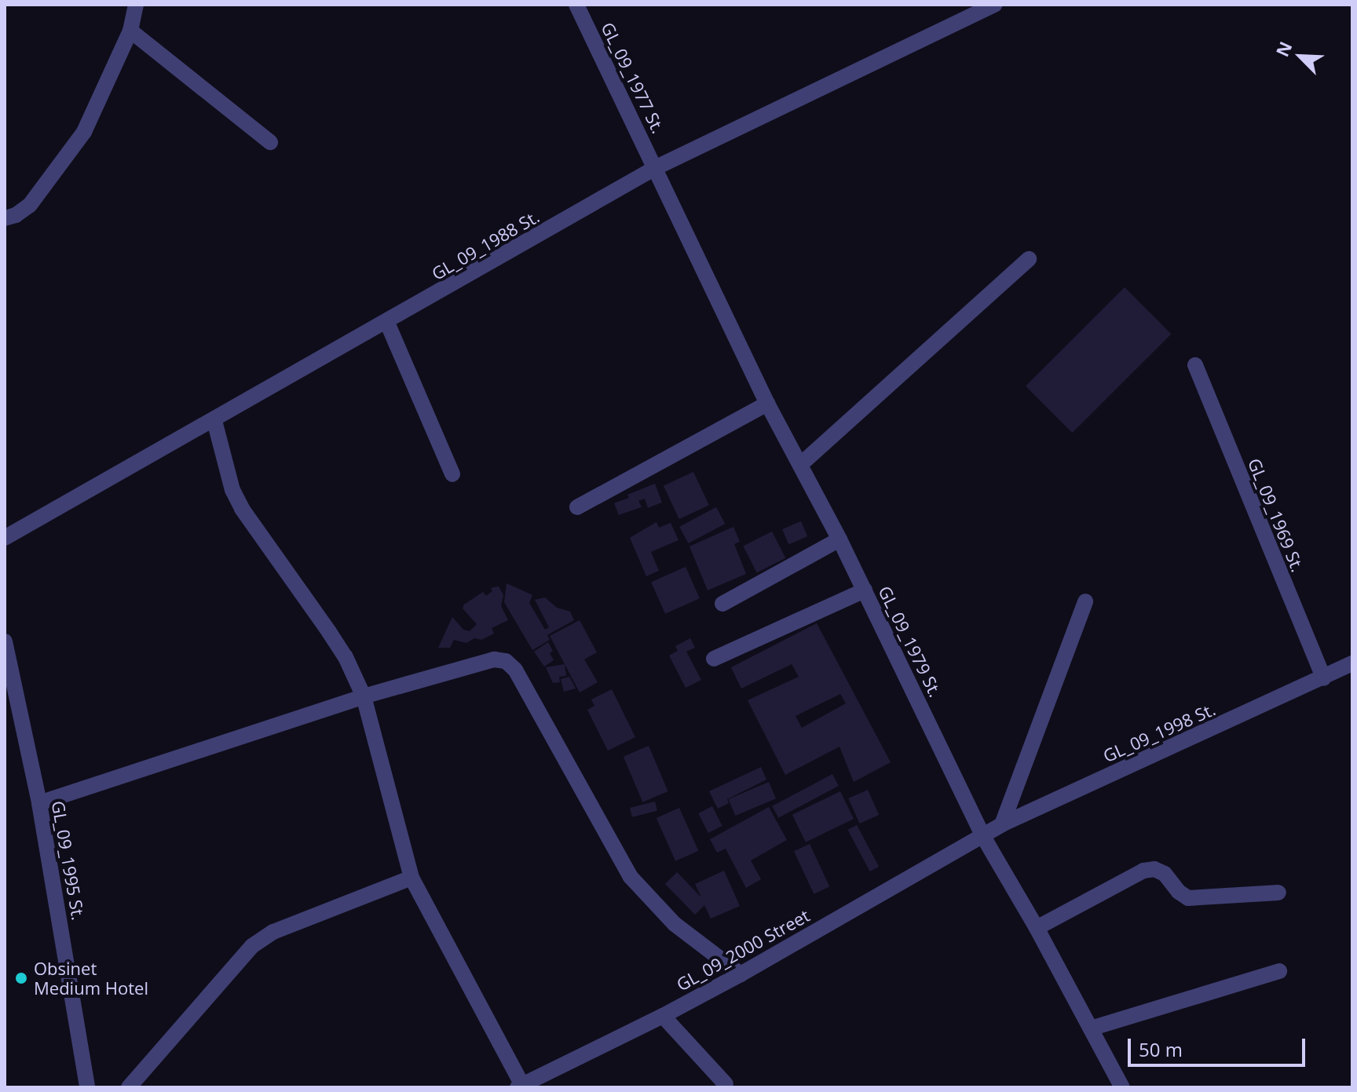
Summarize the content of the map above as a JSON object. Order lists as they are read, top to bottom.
{
  "streets": {
    "street": [
      "GL_09_1977 St.",
      "GL_09_1988 St.",
      "GL_09_1969 St.",
      "GL_09_1979 St.",
      "GL_09_1998 St.",
      "GL_09_1995 St.",
      "GL_09_2000 Street"
    ]
  },
  "crossings": [
    ["GL_09_1977 St.", "GL_09_1988 St."],
    ["GL_09_1977 St.", "GL_09_1979 St."],
    ["GL_09_1988 St.", "GL_09_1979 St."],
    ["GL_09_1969 St.", "GL_09_1998 St."],
    ["GL_09_1979 St.", "GL_09_1998 St."],
    ["GL_09_1979 St.", "GL_09_2000 Street"],
    ["GL_09_1998 St.", "GL_09_2000 Street"]
  ],
  "places": ["Obsinet Medium Hotel"],
  "scale_bar": "50 m",
  "north": "top left"
}
